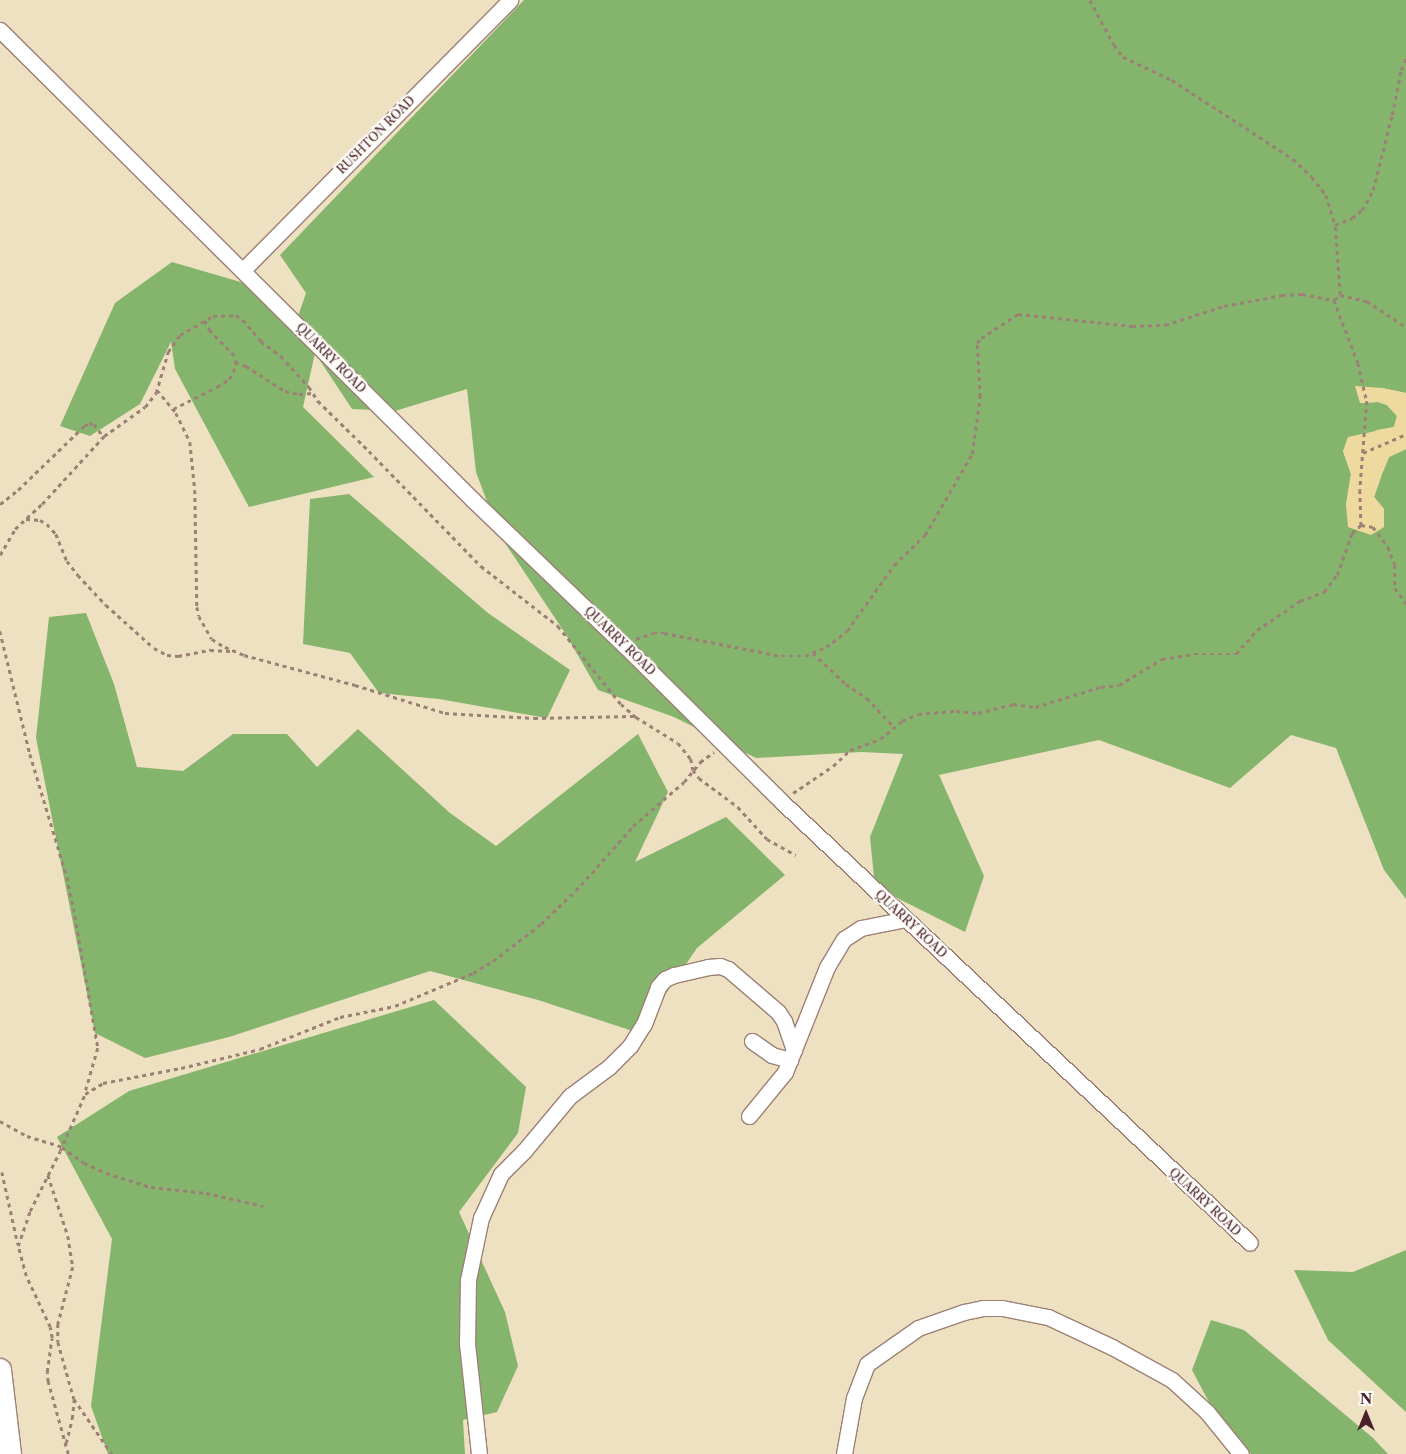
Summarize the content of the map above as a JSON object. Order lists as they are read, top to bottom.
{
  "streets": {
    "street": ["RUSHTON ROAD", "QUARRY ROAD"]
  },
  "crossings": [
    ["RUSHTON ROAD", "QUARRY ROAD"]
  ],
  "north": "top"
}
